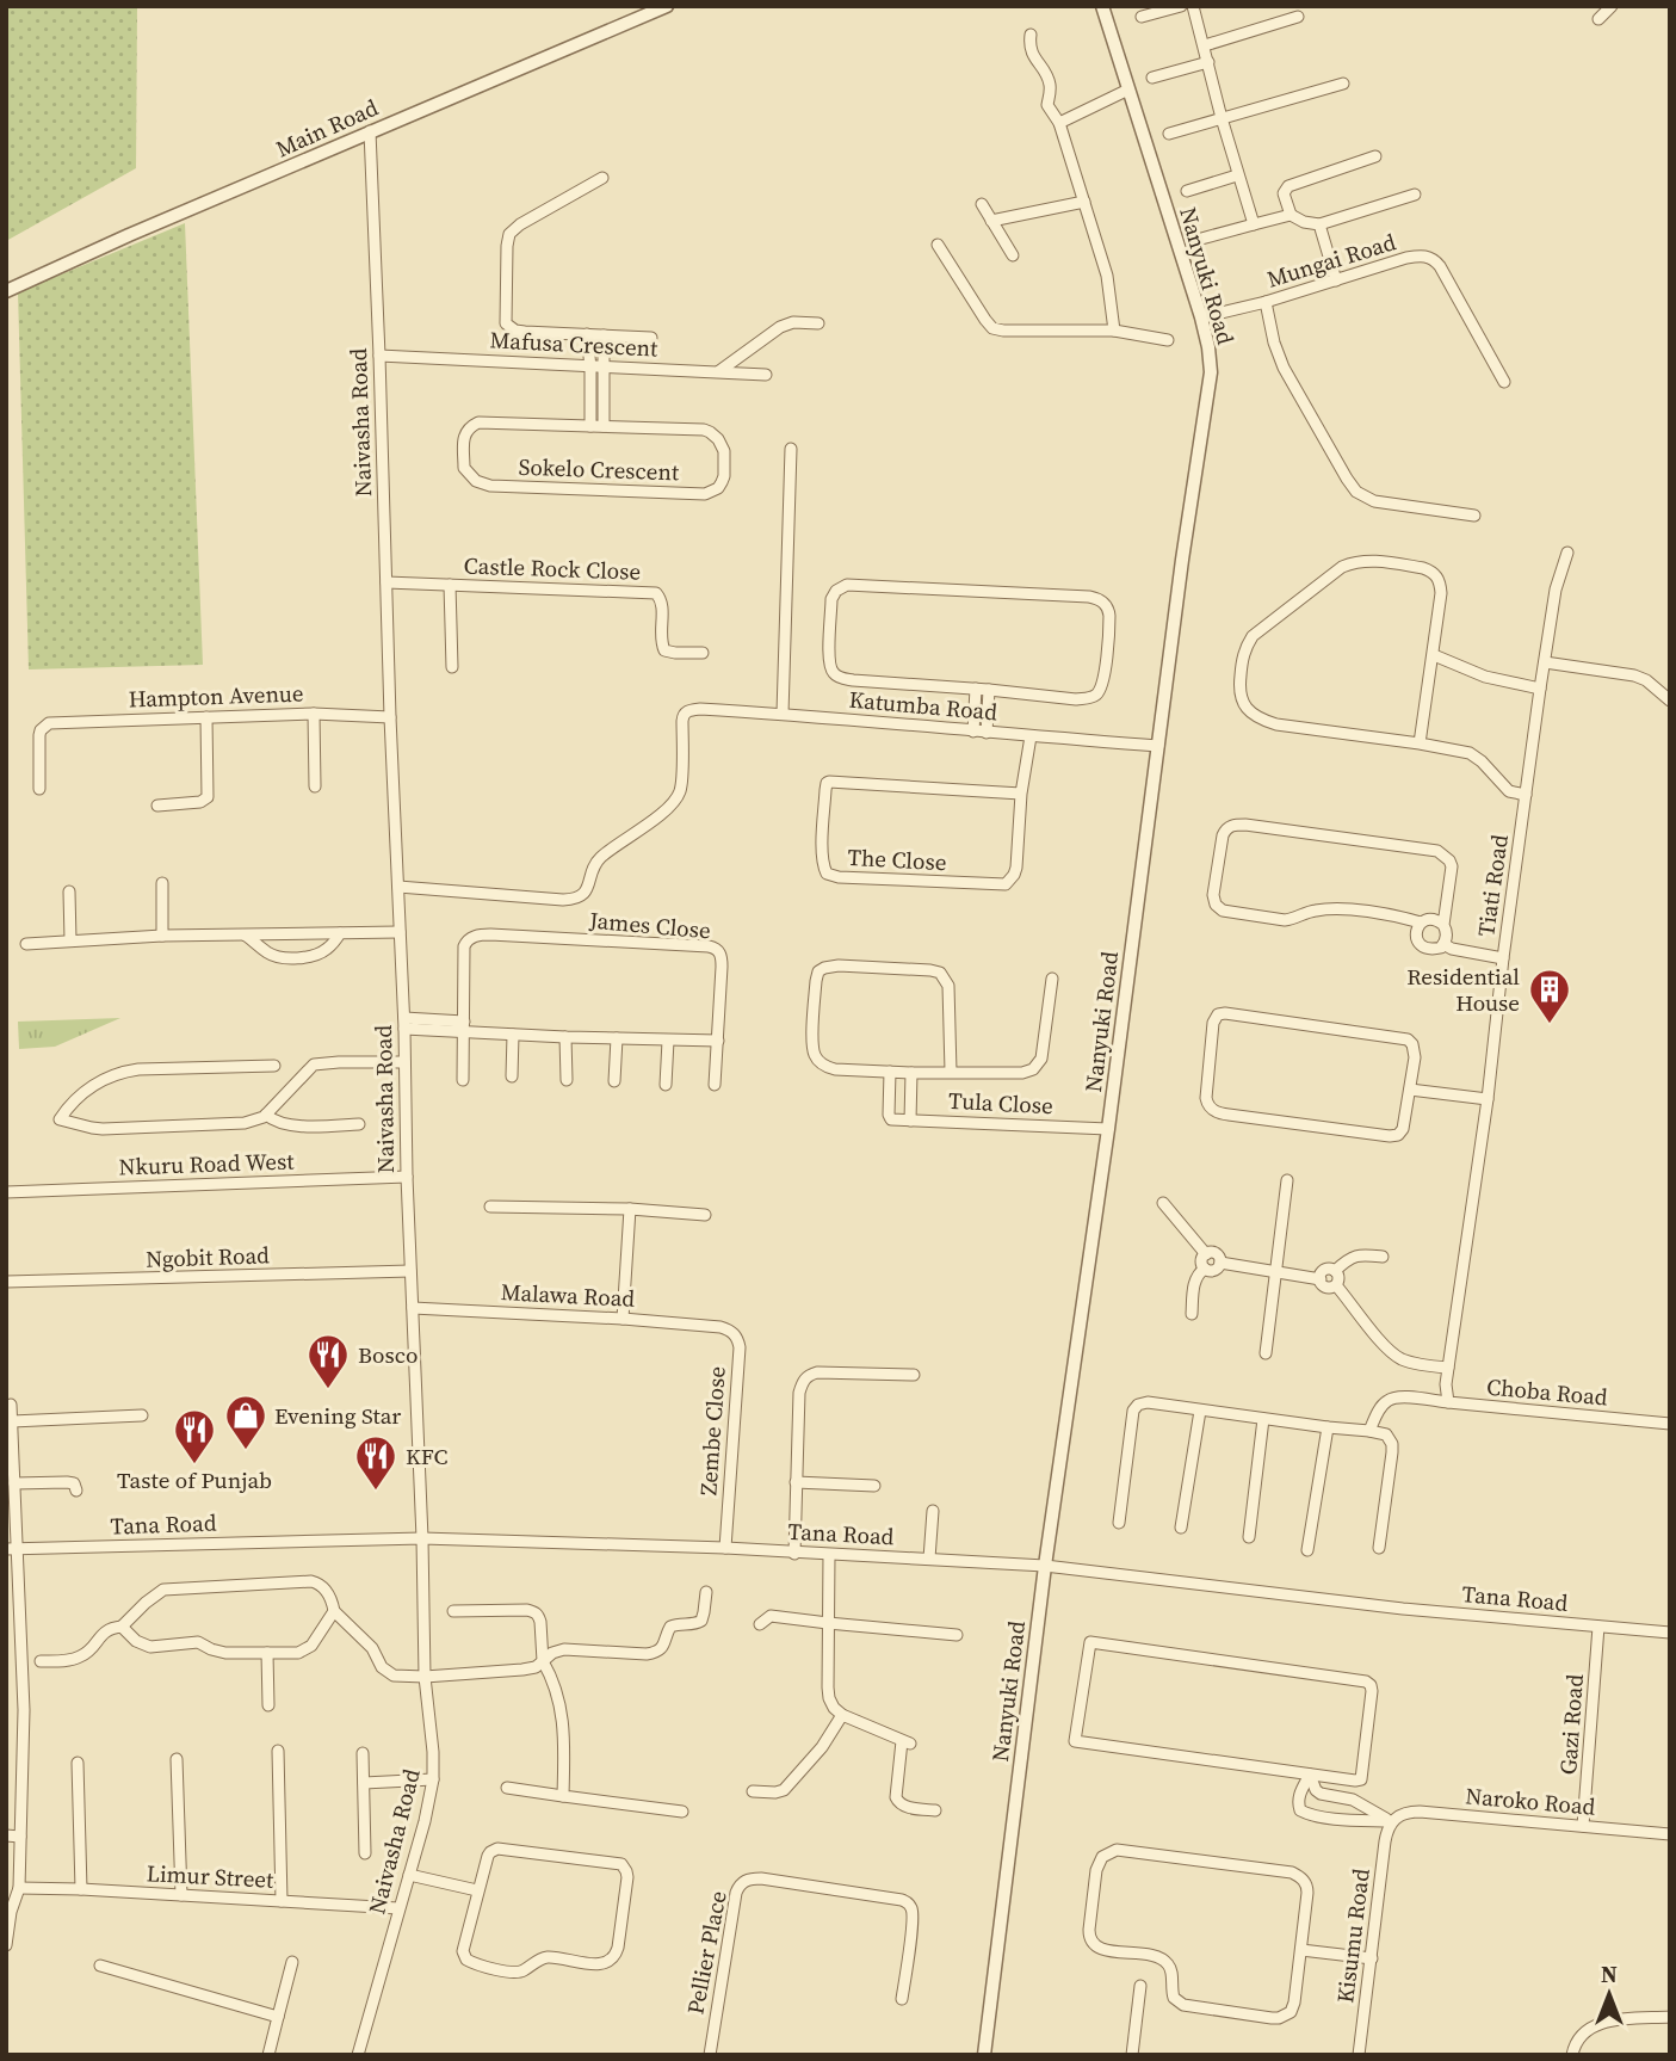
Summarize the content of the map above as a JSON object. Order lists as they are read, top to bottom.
{
  "streets": {
    "street": [
      "Main Road",
      "Mungai Road",
      "Nanyuki Road",
      "Mafusa Crescent",
      "Naivasha Road",
      "Sokelo Crescent",
      "Castle Rock Close",
      "Hampton Avenue",
      "Katumba Road",
      "The Close",
      "Tiati Road",
      "James Close",
      "Tula Close",
      "Nkuru Road West",
      "Ngobit Road",
      "Malawa Road",
      "Choba Road",
      "Zembe Close",
      "Tana Road",
      "Gazi Road",
      "Naroko Road",
      "Limur Street",
      "Kisumu Road",
      "Pellier Place"
    ]
  },
  "crossings": [
    ["Main Road", "Naivasha Road"],
    ["Mungai Road", "Nanyuki Road"],
    ["Nanyuki Road", "Katumba Road"],
    ["Nanyuki Road", "Tula Close"],
    ["Nanyuki Road", "Tana Road"],
    ["Mafusa Crescent", "Naivasha Road"],
    ["Mafusa Crescent", "Sokelo Crescent"],
    ["Naivasha Road", "Castle Rock Close"],
    ["Naivasha Road", "Hampton Avenue"],
    ["Naivasha Road", "James Close"],
    ["Naivasha Road", "Nkuru Road West"],
    ["Naivasha Road", "Ngobit Road"],
    ["Naivasha Road", "Malawa Road"],
    ["Naivasha Road", "Tana Road"],
    ["Naivasha Road", "Limur Street"],
    ["Katumba Road", "The Close"],
    ["Katumba Road", "James Close"],
    ["Malawa Road", "Zembe Close"],
    ["Zembe Close", "Tana Road"],
    ["Tana Road", "Gazi Road"],
    ["Gazi Road", "Naroko Road"],
    ["Naroko Road", "Kisumu Road"]
  ],
  "places": {
    "building": ["Residential House"],
    "restaurant": ["Bosco", "Taste of Punjab", "KFC"],
    "shop": ["Evening Star"]
  },
  "north": "top"
}
